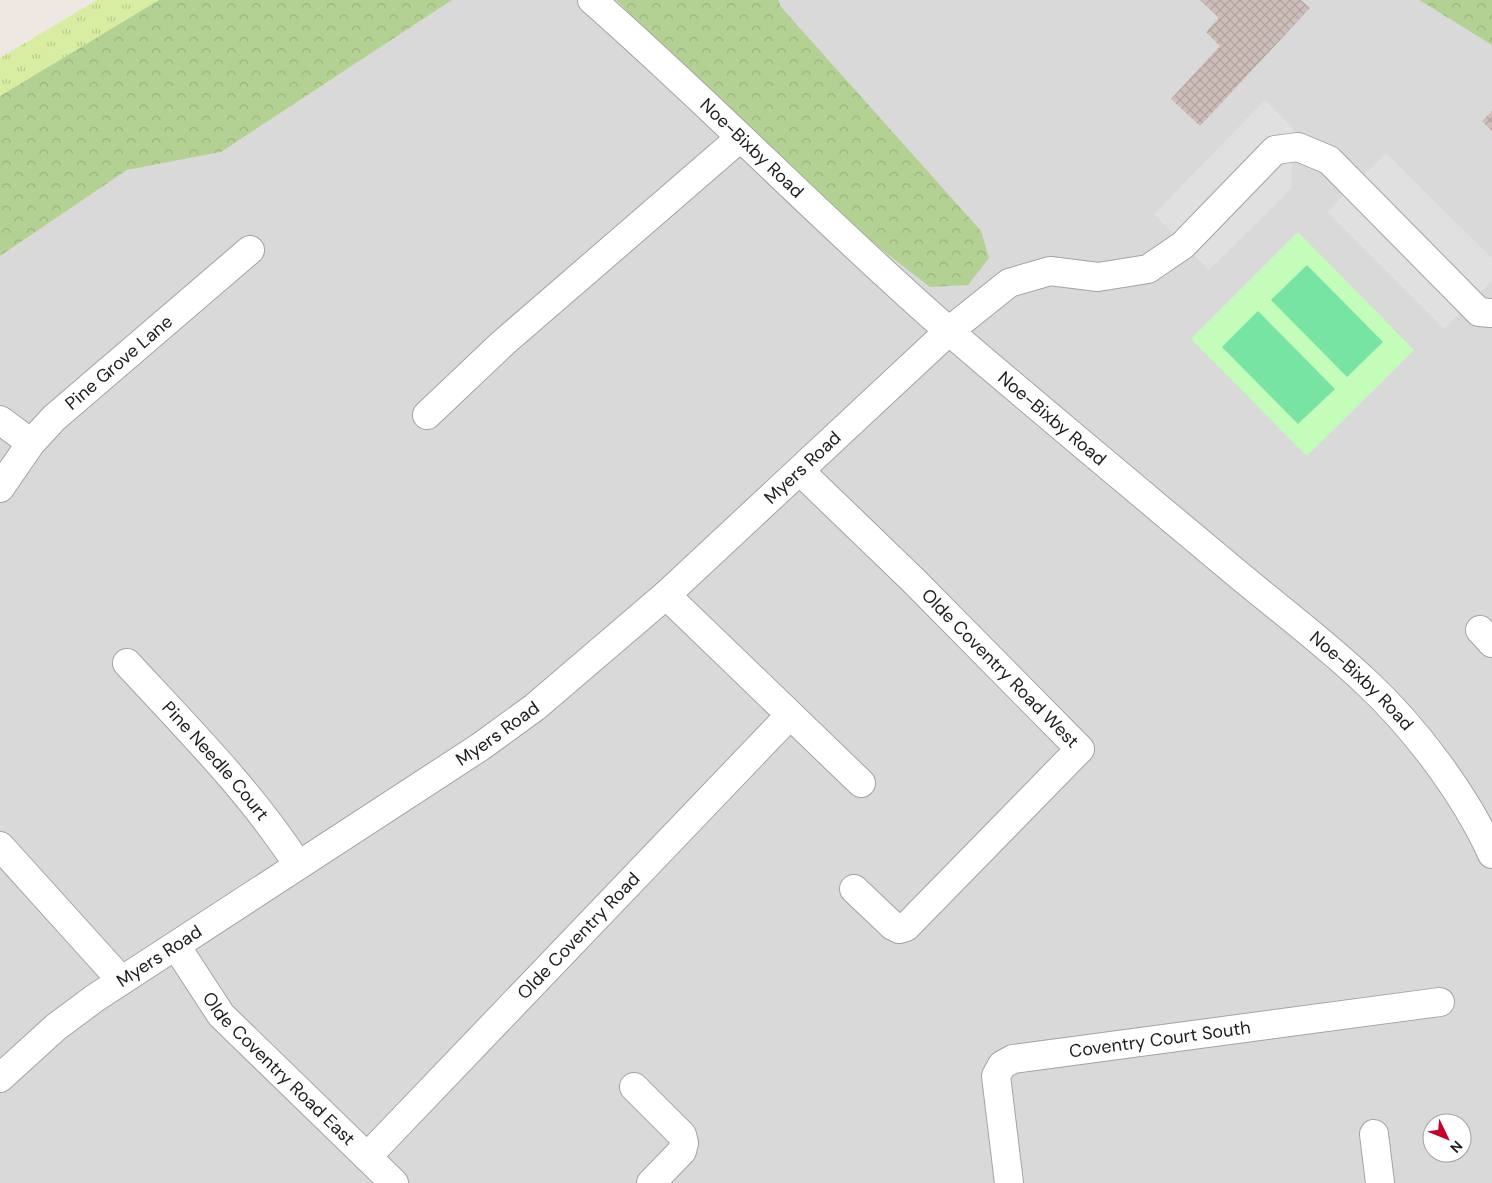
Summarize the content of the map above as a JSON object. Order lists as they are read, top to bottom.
{
  "streets": {
    "street": [
      "Noe-Bixby Road",
      "Pine Grove Lane",
      "Myers Road",
      "Olde Coventry Road West",
      "Pine Needle Court",
      "Olde Coventry Road",
      "Coventry Court South",
      "Olde Coventry Road East"
    ]
  },
  "crossings": [
    ["Noe-Bixby Road", "Myers Road"],
    ["Myers Road", "Olde Coventry Road West"],
    ["Myers Road", "Pine Needle Court"],
    ["Myers Road", "Olde Coventry Road East"],
    ["Olde Coventry Road", "Olde Coventry Road East"]
  ],
  "north": "bottom right"
}
